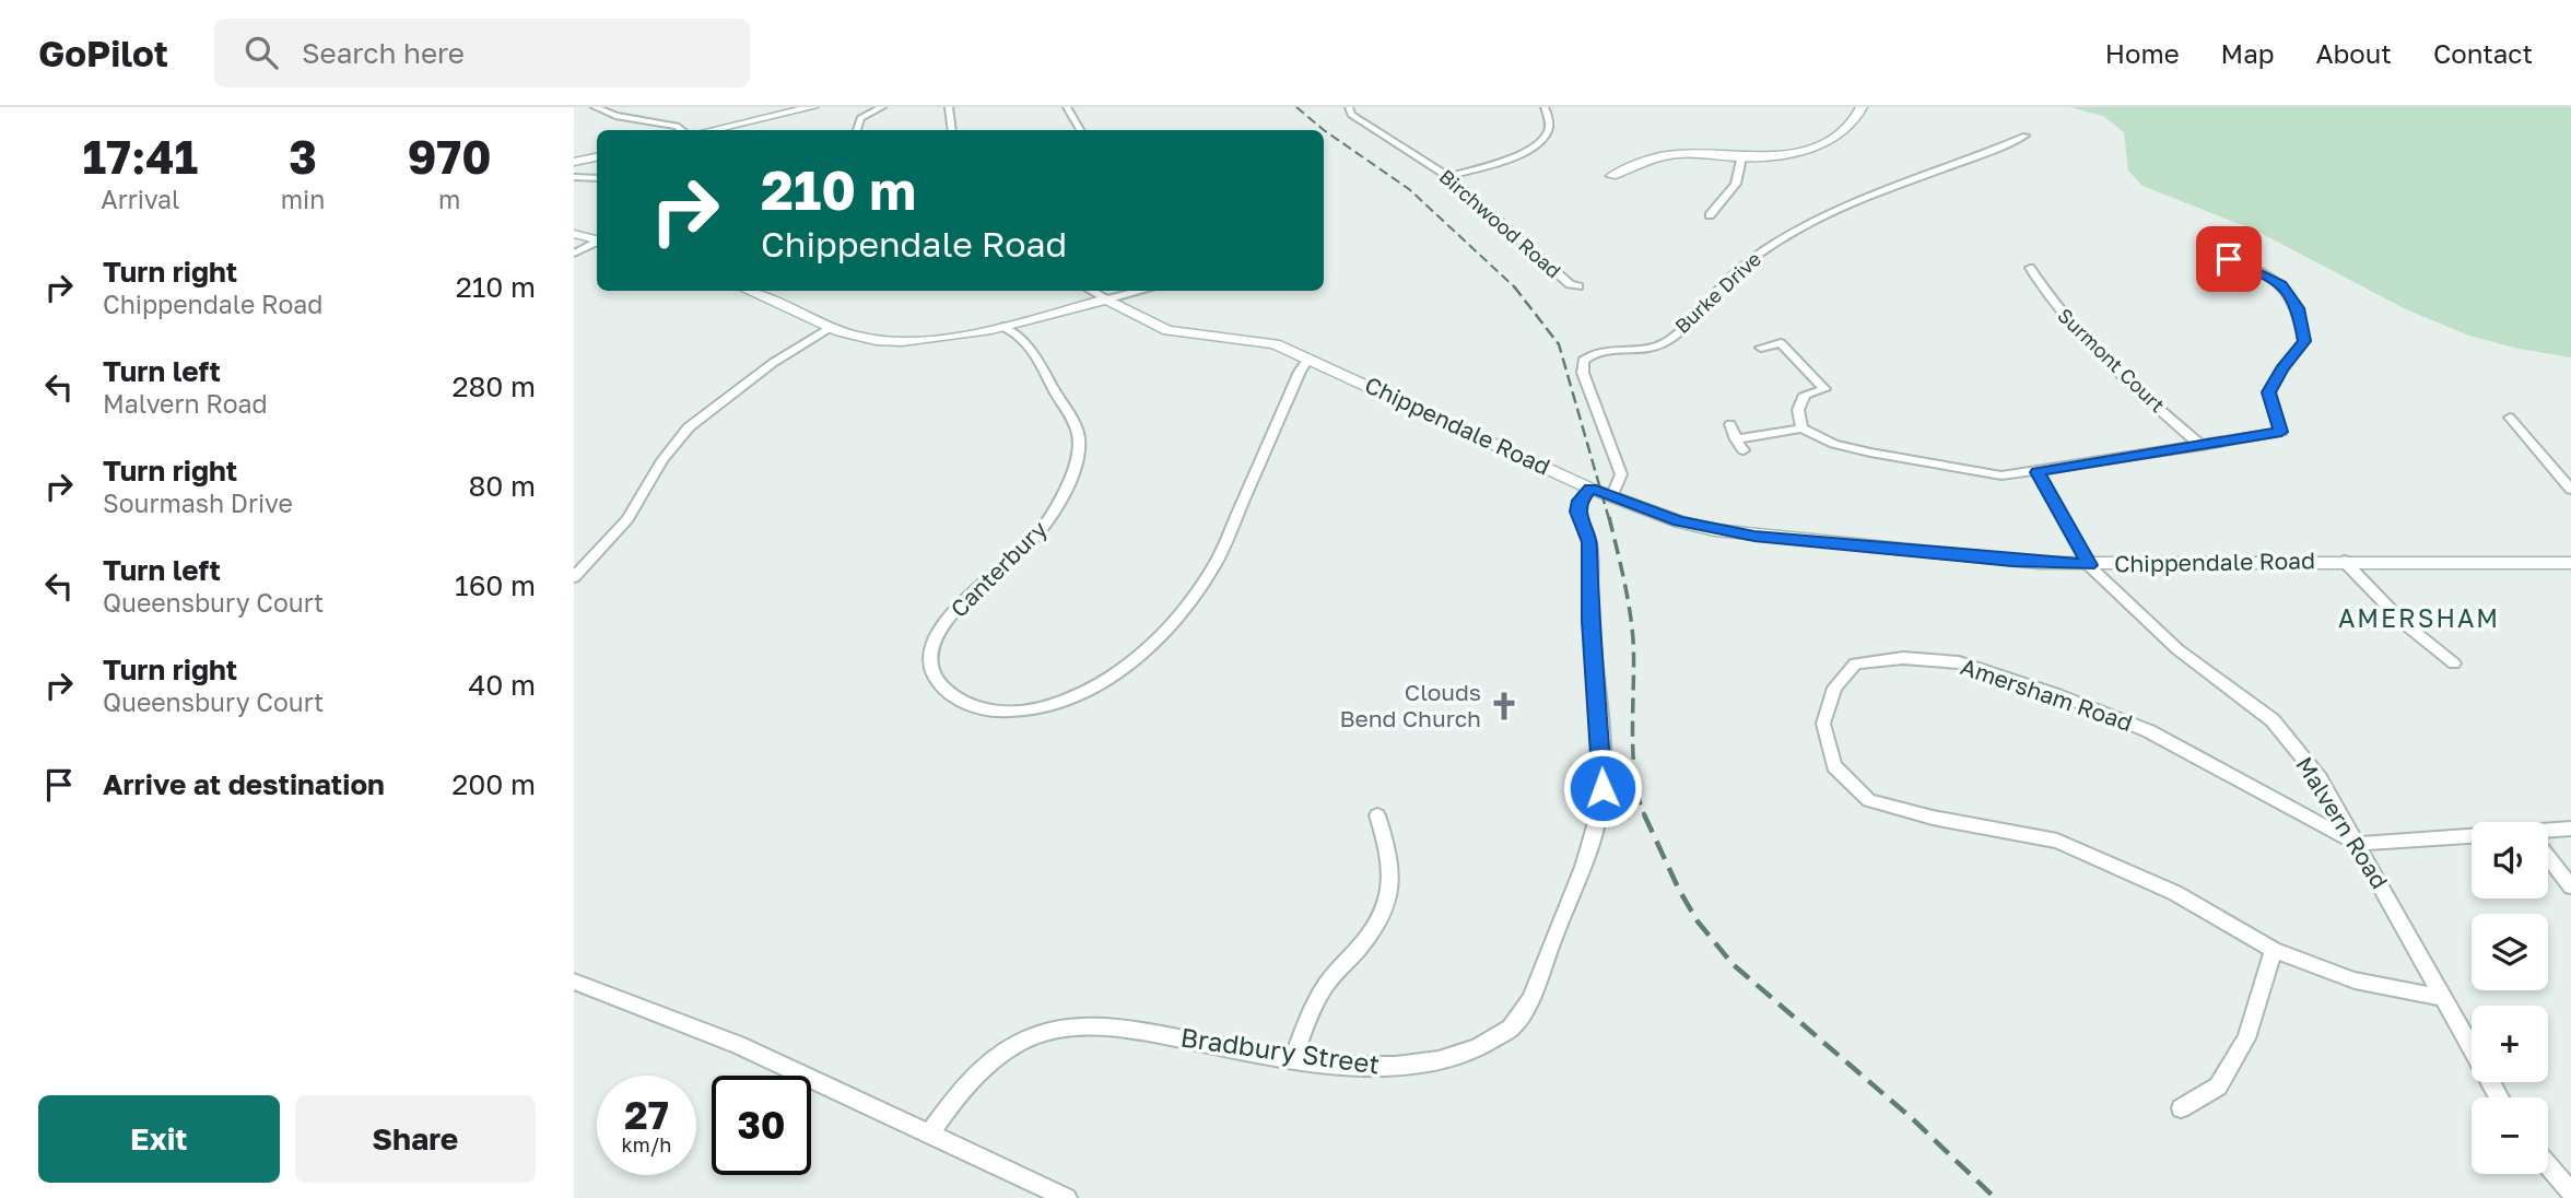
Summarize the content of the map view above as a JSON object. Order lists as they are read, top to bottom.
{
  "streets": {
    "street": [
      "Birchwood Road",
      "Burke Drive",
      "Surmont Court",
      "Chippendale Road",
      "Canterbury",
      "Amersham Road",
      "Malvern Road",
      "Bradbury Street"
    ]
  },
  "crossings": [
    ["Burke Drive", "Chippendale Road"],
    ["Chippendale Road", "Canterbury"],
    ["Chippendale Road", "Malvern Road"],
    ["Chippendale Road", "Bradbury Street"],
    ["Amersham Road", "Malvern Road"]
  ],
  "districts": ["AMERSHAM"],
  "places": {
    "church": ["Clouds Bend Church"]
  },
  "page": {
    "header": "GoPilot",
    "search": "Search here",
    "nav": [
      "Home",
      "Map",
      "About",
      "Contact"
    ],
    "eta": [
      "17:41",
      "Arrival",
      "3",
      "min",
      "970",
      "m"
    ],
    "turn": ["210 m", "Chippendale Road"],
    "list": [
      {
        "name": "Turn right",
        "note": "Chippendale Road",
        "value": "210 m"
      },
      {
        "name": "Turn left",
        "note": "Malvern Road",
        "value": "280 m"
      },
      {
        "name": "Turn right",
        "note": "Sourmash Drive",
        "value": "80 m"
      },
      {
        "name": "Turn left",
        "note": "Queensbury Court",
        "value": "160 m"
      },
      {
        "name": "Turn right",
        "note": "Queensbury Court",
        "value": "40 m"
      },
      {
        "name": "Arrive at destination",
        "value": "200 m"
      }
    ],
    "map_buttons": ["+", "−"],
    "speed": "27 km/h",
    "limit": "30",
    "buttons": ["Exit", "Share"]
  }
}
